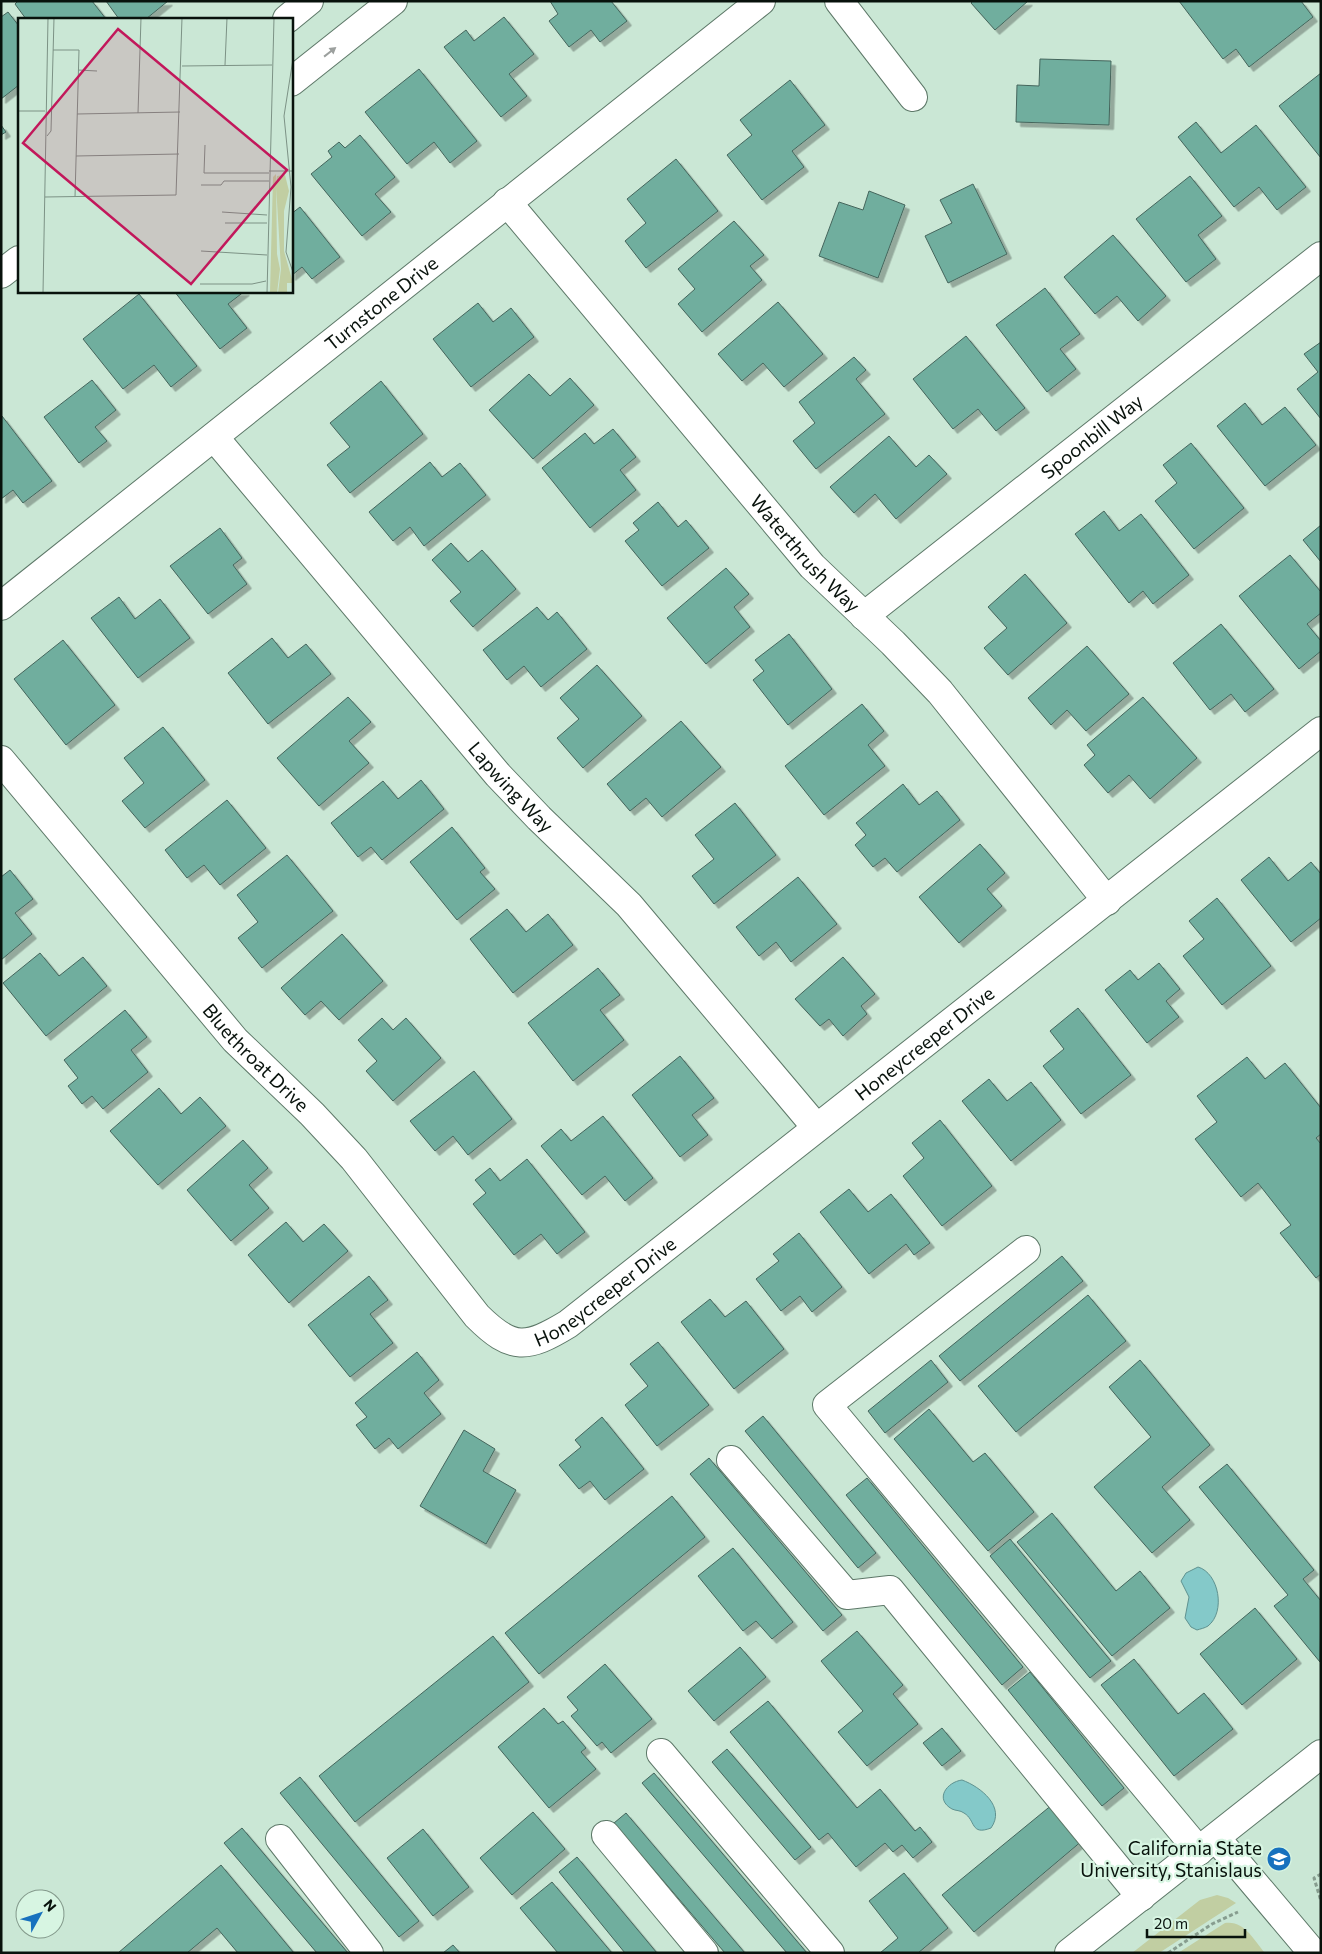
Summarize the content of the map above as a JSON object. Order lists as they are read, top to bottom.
{
  "streets": {
    "street": [
      "Turnstone Drive",
      "Spoonbill Way",
      "Waterthrush Way",
      "Lapwing Way",
      "Honeycreeper Drive",
      "Bluethroat Drive"
    ]
  },
  "crossings": [
    ["Turnstone Drive", "Waterthrush Way"],
    ["Turnstone Drive", "Lapwing Way"],
    ["Spoonbill Way", "Waterthrush Way"],
    ["Waterthrush Way", "Honeycreeper Drive"],
    ["Lapwing Way", "Honeycreeper Drive"],
    ["Honeycreeper Drive", "Bluethroat Drive"]
  ],
  "places": {
    "school or university": ["California State University, Stanislaus"]
  },
  "scale_bar": "20 m",
  "north": "top right"
}
